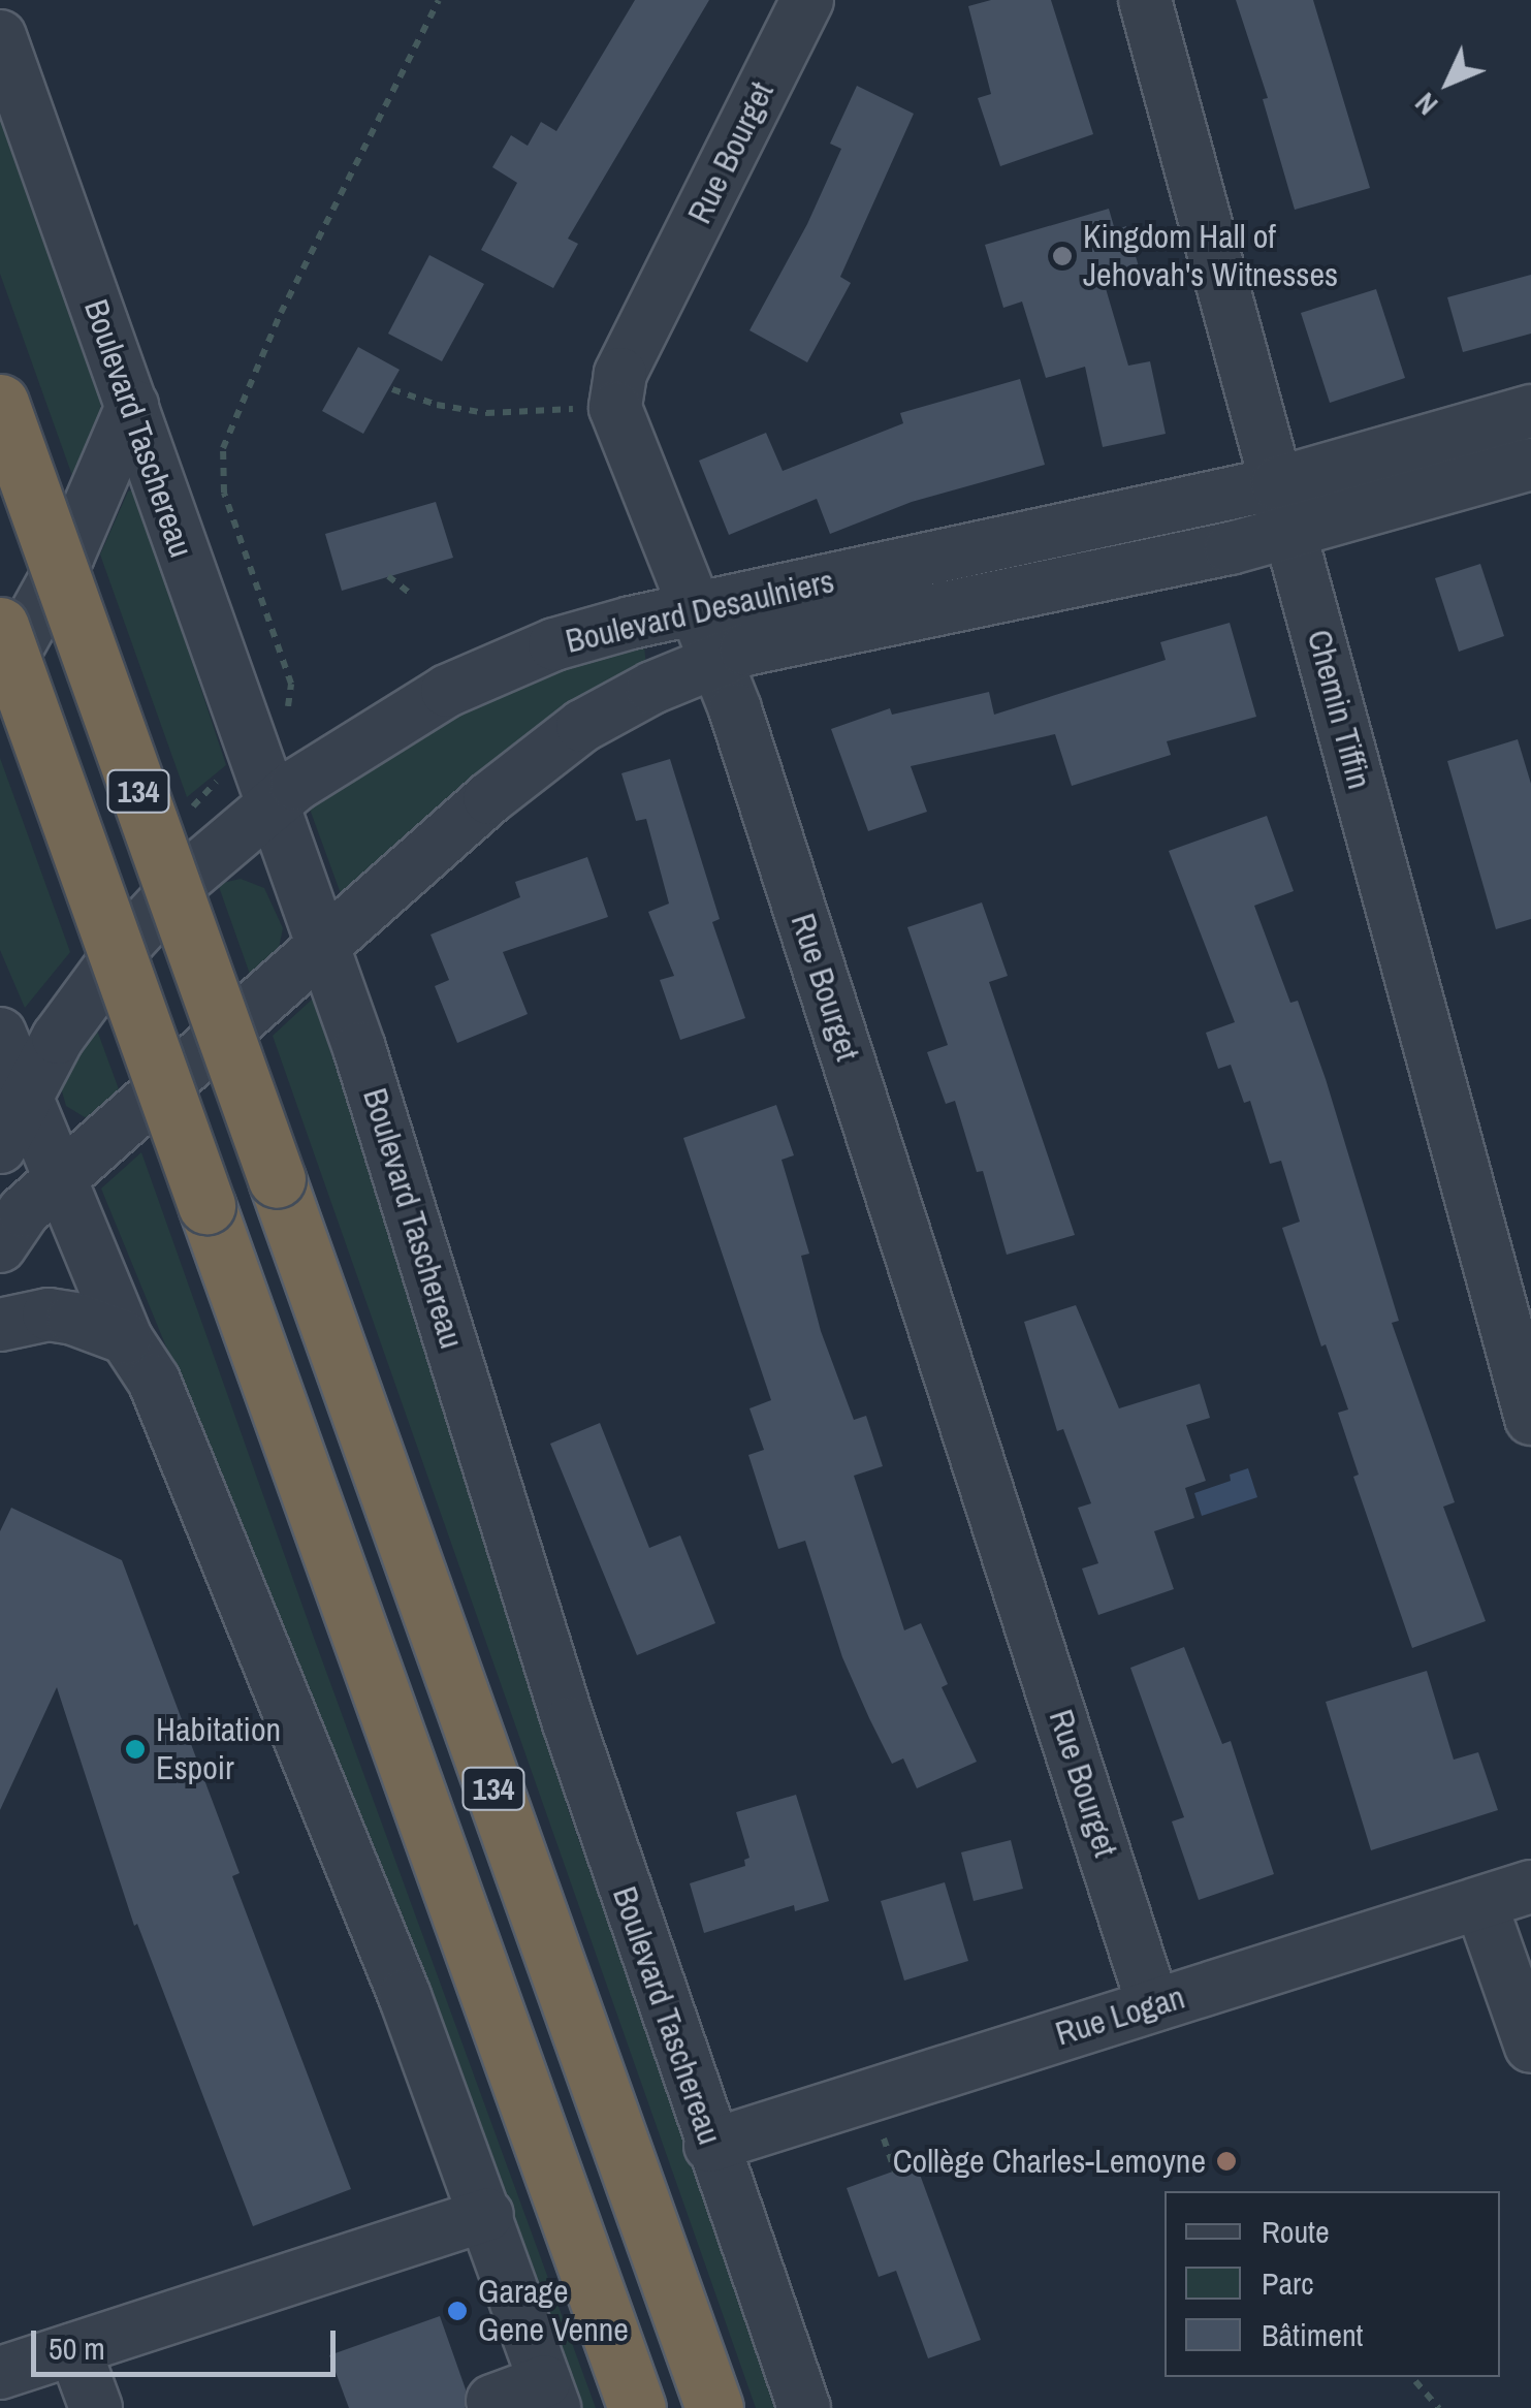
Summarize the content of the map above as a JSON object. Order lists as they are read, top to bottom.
{
  "streets": {
    "highway": ["134"],
    "street": [
      "Rue Bourget",
      "Boulevard Taschereau",
      "Boulevard Desaulniers",
      "Chemin Tiffin",
      "Rue Logan"
    ]
  },
  "crossings": [
    ["Rue Bourget", "Boulevard Desaulniers"],
    ["Rue Bourget", "Rue Logan"],
    ["Boulevard Taschereau", "Boulevard Desaulniers"],
    ["Boulevard Taschereau", "Rue Logan"],
    ["Boulevard Desaulniers", "Chemin Tiffin"]
  ],
  "places": [
    "Kingdom Hall of Jehovah's Witnesses",
    "Habitation Espoir",
    "Collège Charles-Lemoyne",
    "Garage Gene Venne"
  ],
  "legend": ["Route", "Parc", "Bâtiment"],
  "scale_bar": "50 m",
  "north": "bottom left"
}
